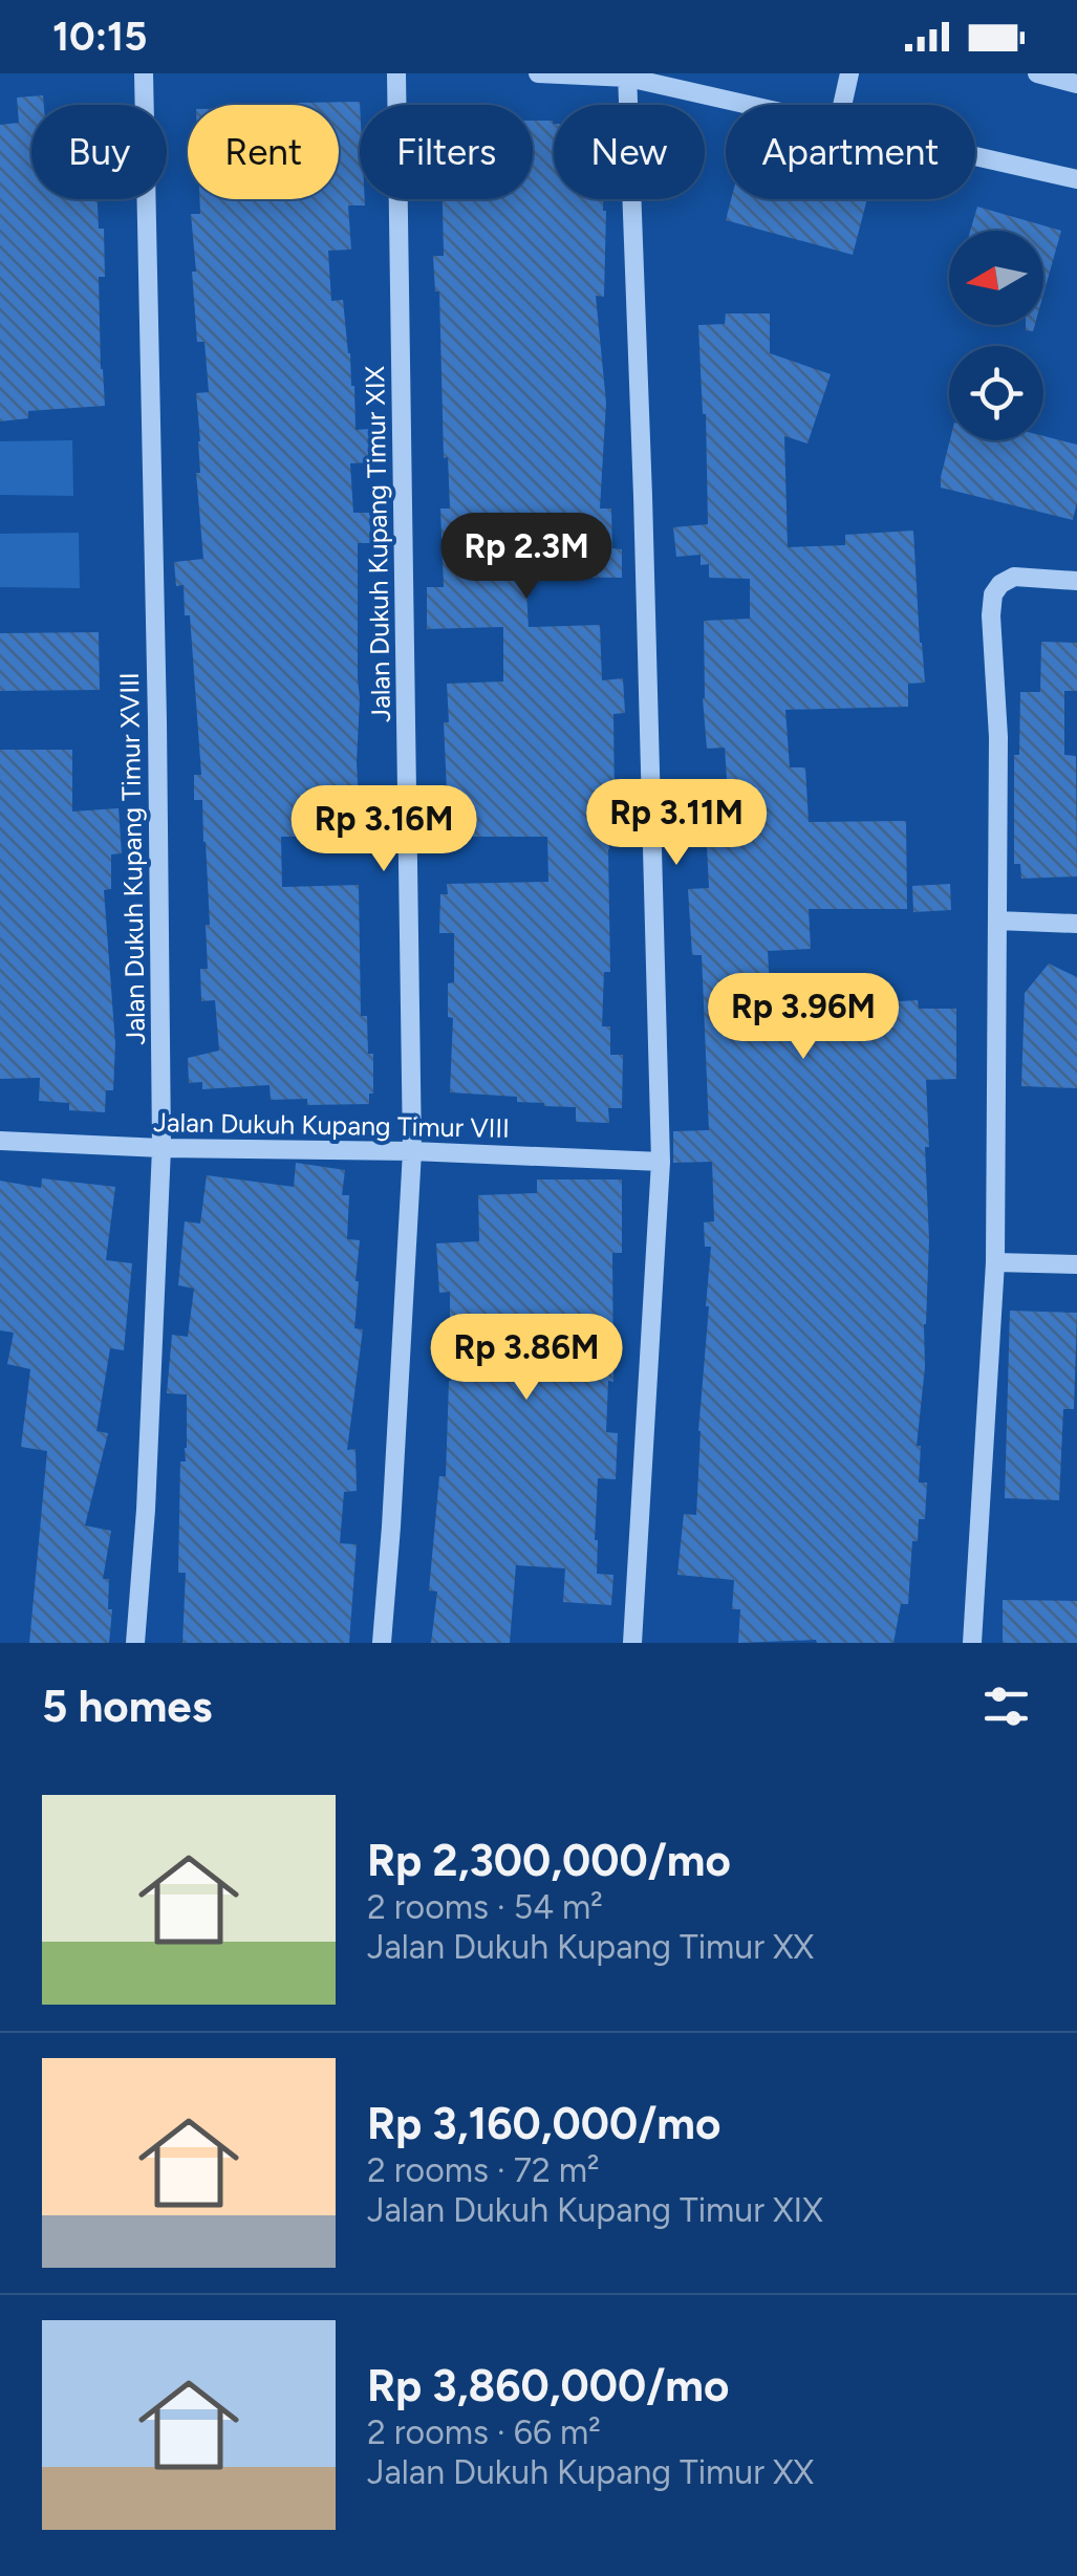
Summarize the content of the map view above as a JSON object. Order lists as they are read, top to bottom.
{
  "streets": {
    "street": ["Jalan Dukuh Kupang Timur XIX", "Jalan Dukuh Kupang Timur XVIII", "Jalan Dukuh Kupang Timur VIII"]
  },
  "crossings": [
    ["Jalan Dukuh Kupang Timur XIX", "Jalan Dukuh Kupang Timur VIII"],
    ["Jalan Dukuh Kupang Timur XVIII", "Jalan Dukuh Kupang Timur VIII"]
  ],
  "north": "left",
  "page": {
    "status": "10:15",
    "chip": [
      "Buy",
      "Rent",
      "Filters",
      "New",
      "Apartment"
    ],
    "price": [
      "Rp 2.3M",
      "Rp 3.11M",
      "Rp 3.16M",
      "Rp 3.96M",
      "Rp 3.86M"
    ],
    "heading": "5 homes",
    "list": [
      {
        "name": "Rp 2,300,000/mo",
        "note": "2 rooms · 54 m² · Jalan Dukuh Kupang Timur XX"
      },
      {
        "name": "Rp 3,160,000/mo",
        "note": "2 rooms · 72 m² · Jalan Dukuh Kupang Timur XIX"
      },
      {
        "name": "Rp 3,860,000/mo",
        "note": "2 rooms · 66 m² · Jalan Dukuh Kupang Timur XX"
      }
    ]
  }
}
